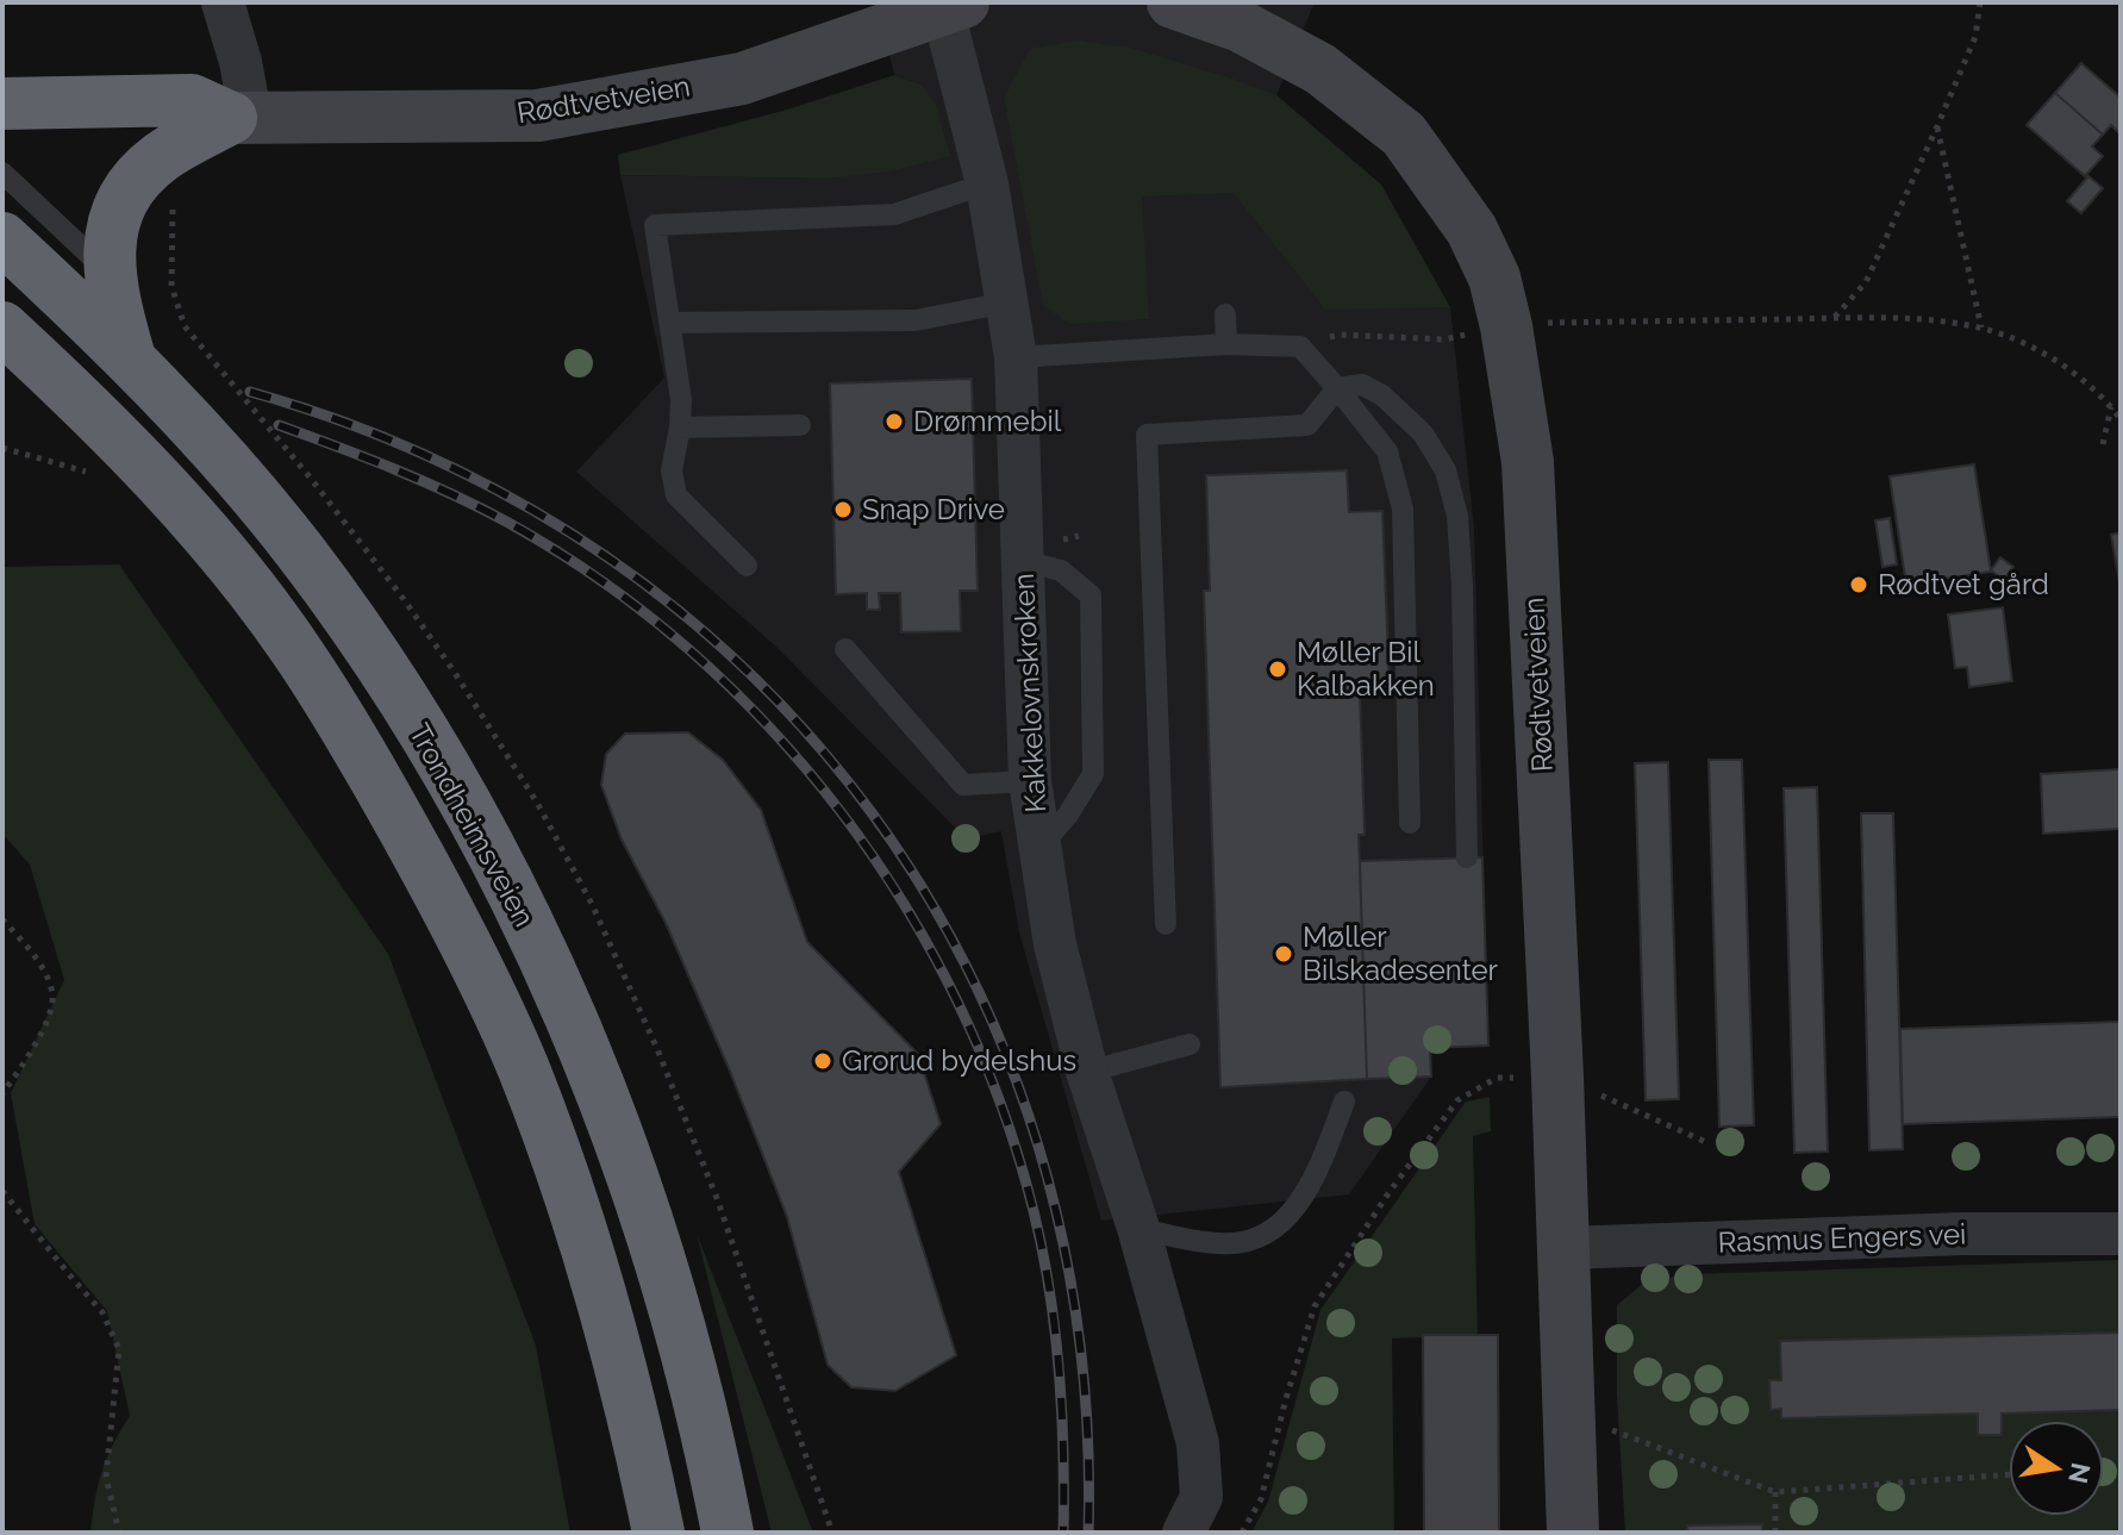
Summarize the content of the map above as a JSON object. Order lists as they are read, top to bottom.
{
  "streets": {
    "highway": ["Trondheimsveien"],
    "street": ["Rødtvetveien", "Kakkelovnskroken", "Rasmus Engers vei"]
  },
  "crossings": [
    ["Rødtvetveien", "Kakkelovnskroken"],
    ["Rødtvetveien", "Rasmus Engers vei"]
  ],
  "places": [
    "Drømmebil",
    "Snap Drive",
    "Rødtvet gård",
    "Møller Bil Kalbakken",
    "Møller Bilskadesenter",
    "Grorud bydelshus"
  ],
  "north": "right"
}
